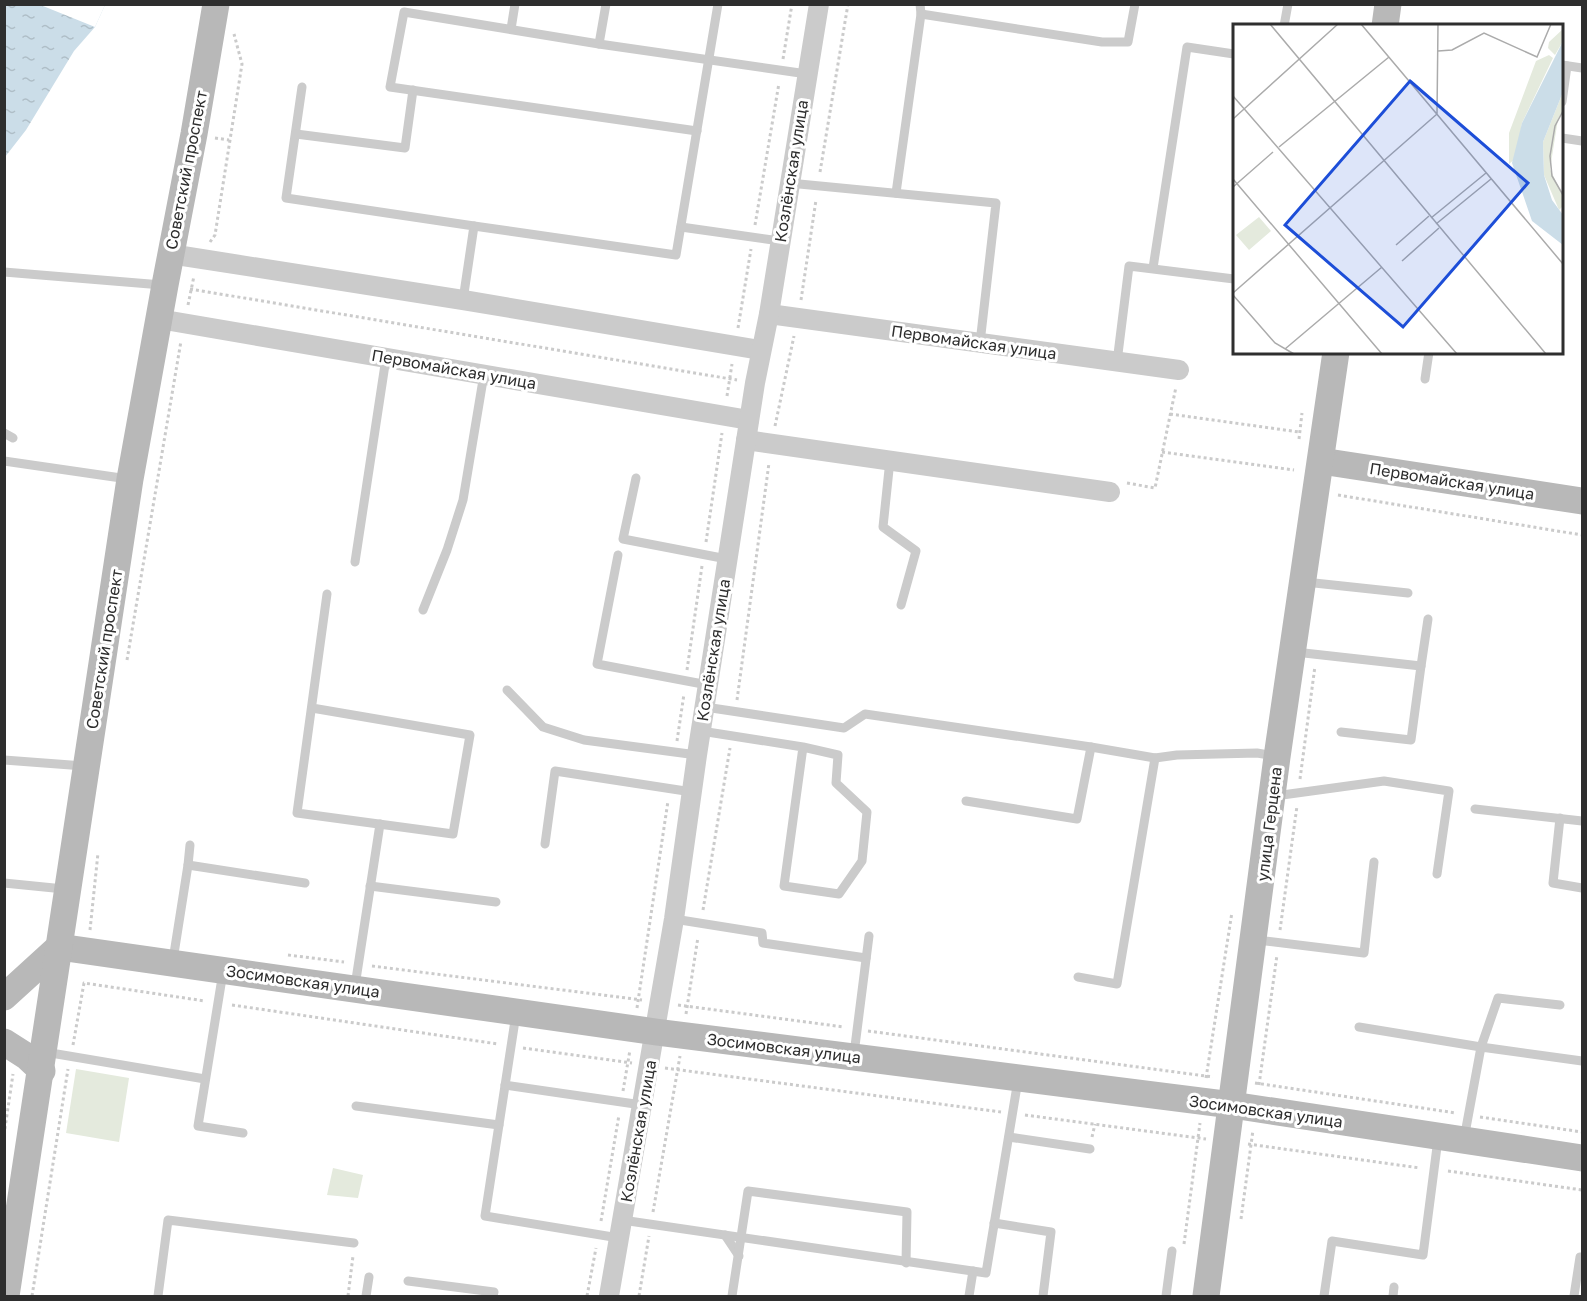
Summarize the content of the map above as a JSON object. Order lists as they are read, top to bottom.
{
  "streets": {
    "street": [
      "Советский проспект",
      "Козлёнская улица",
      "Первомайская улица",
      "улица Герцена",
      "Зосимовская улица"
    ]
  },
  "crossings": [
    ["Советский проспект", "Первомайская улица"],
    ["Советский проспект", "Зосимовская улица"],
    ["Козлёнская улица", "Первомайская улица"],
    ["Козлёнская улица", "Зосимовская улица"],
    ["Первомайская улица", "улица Герцена"],
    ["улица Герцена", "Зосимовская улица"]
  ]
}
